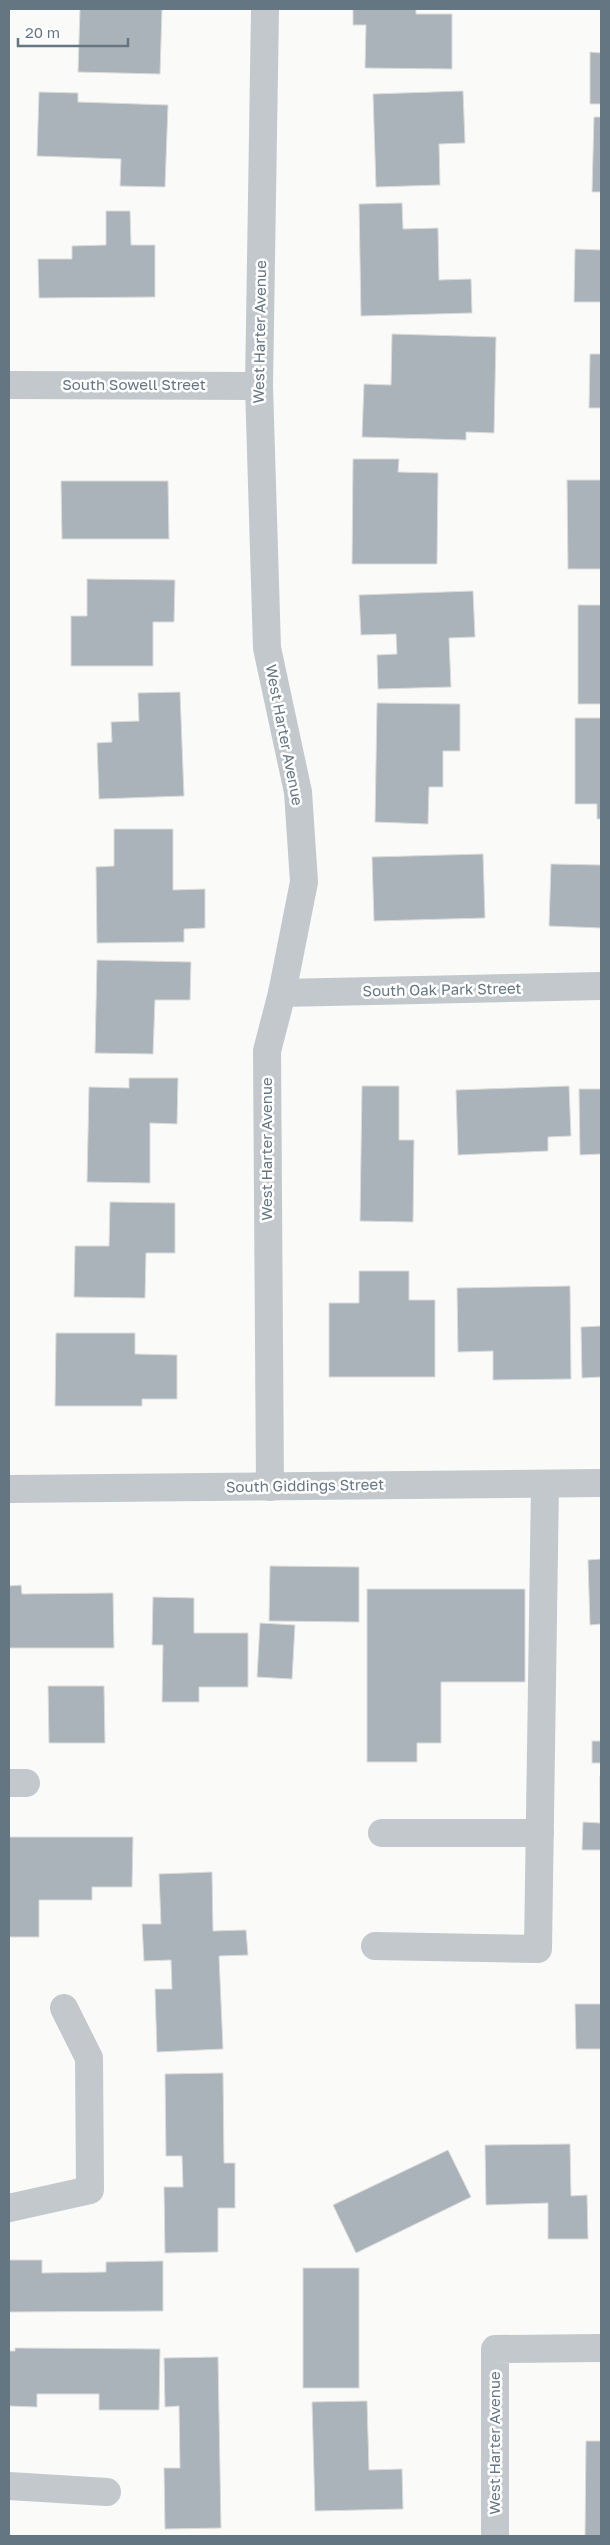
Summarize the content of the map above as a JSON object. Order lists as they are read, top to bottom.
{
  "streets": {
    "street": [
      "West Harter Avenue",
      "South Sowell Street",
      "South Oak Park Street",
      "South Giddings Street"
    ]
  },
  "crossings": [
    ["West Harter Avenue", "South Sowell Street"],
    ["West Harter Avenue", "South Oak Park Street"],
    ["West Harter Avenue", "South Giddings Street"]
  ],
  "scale_bar": "20 m"
}
